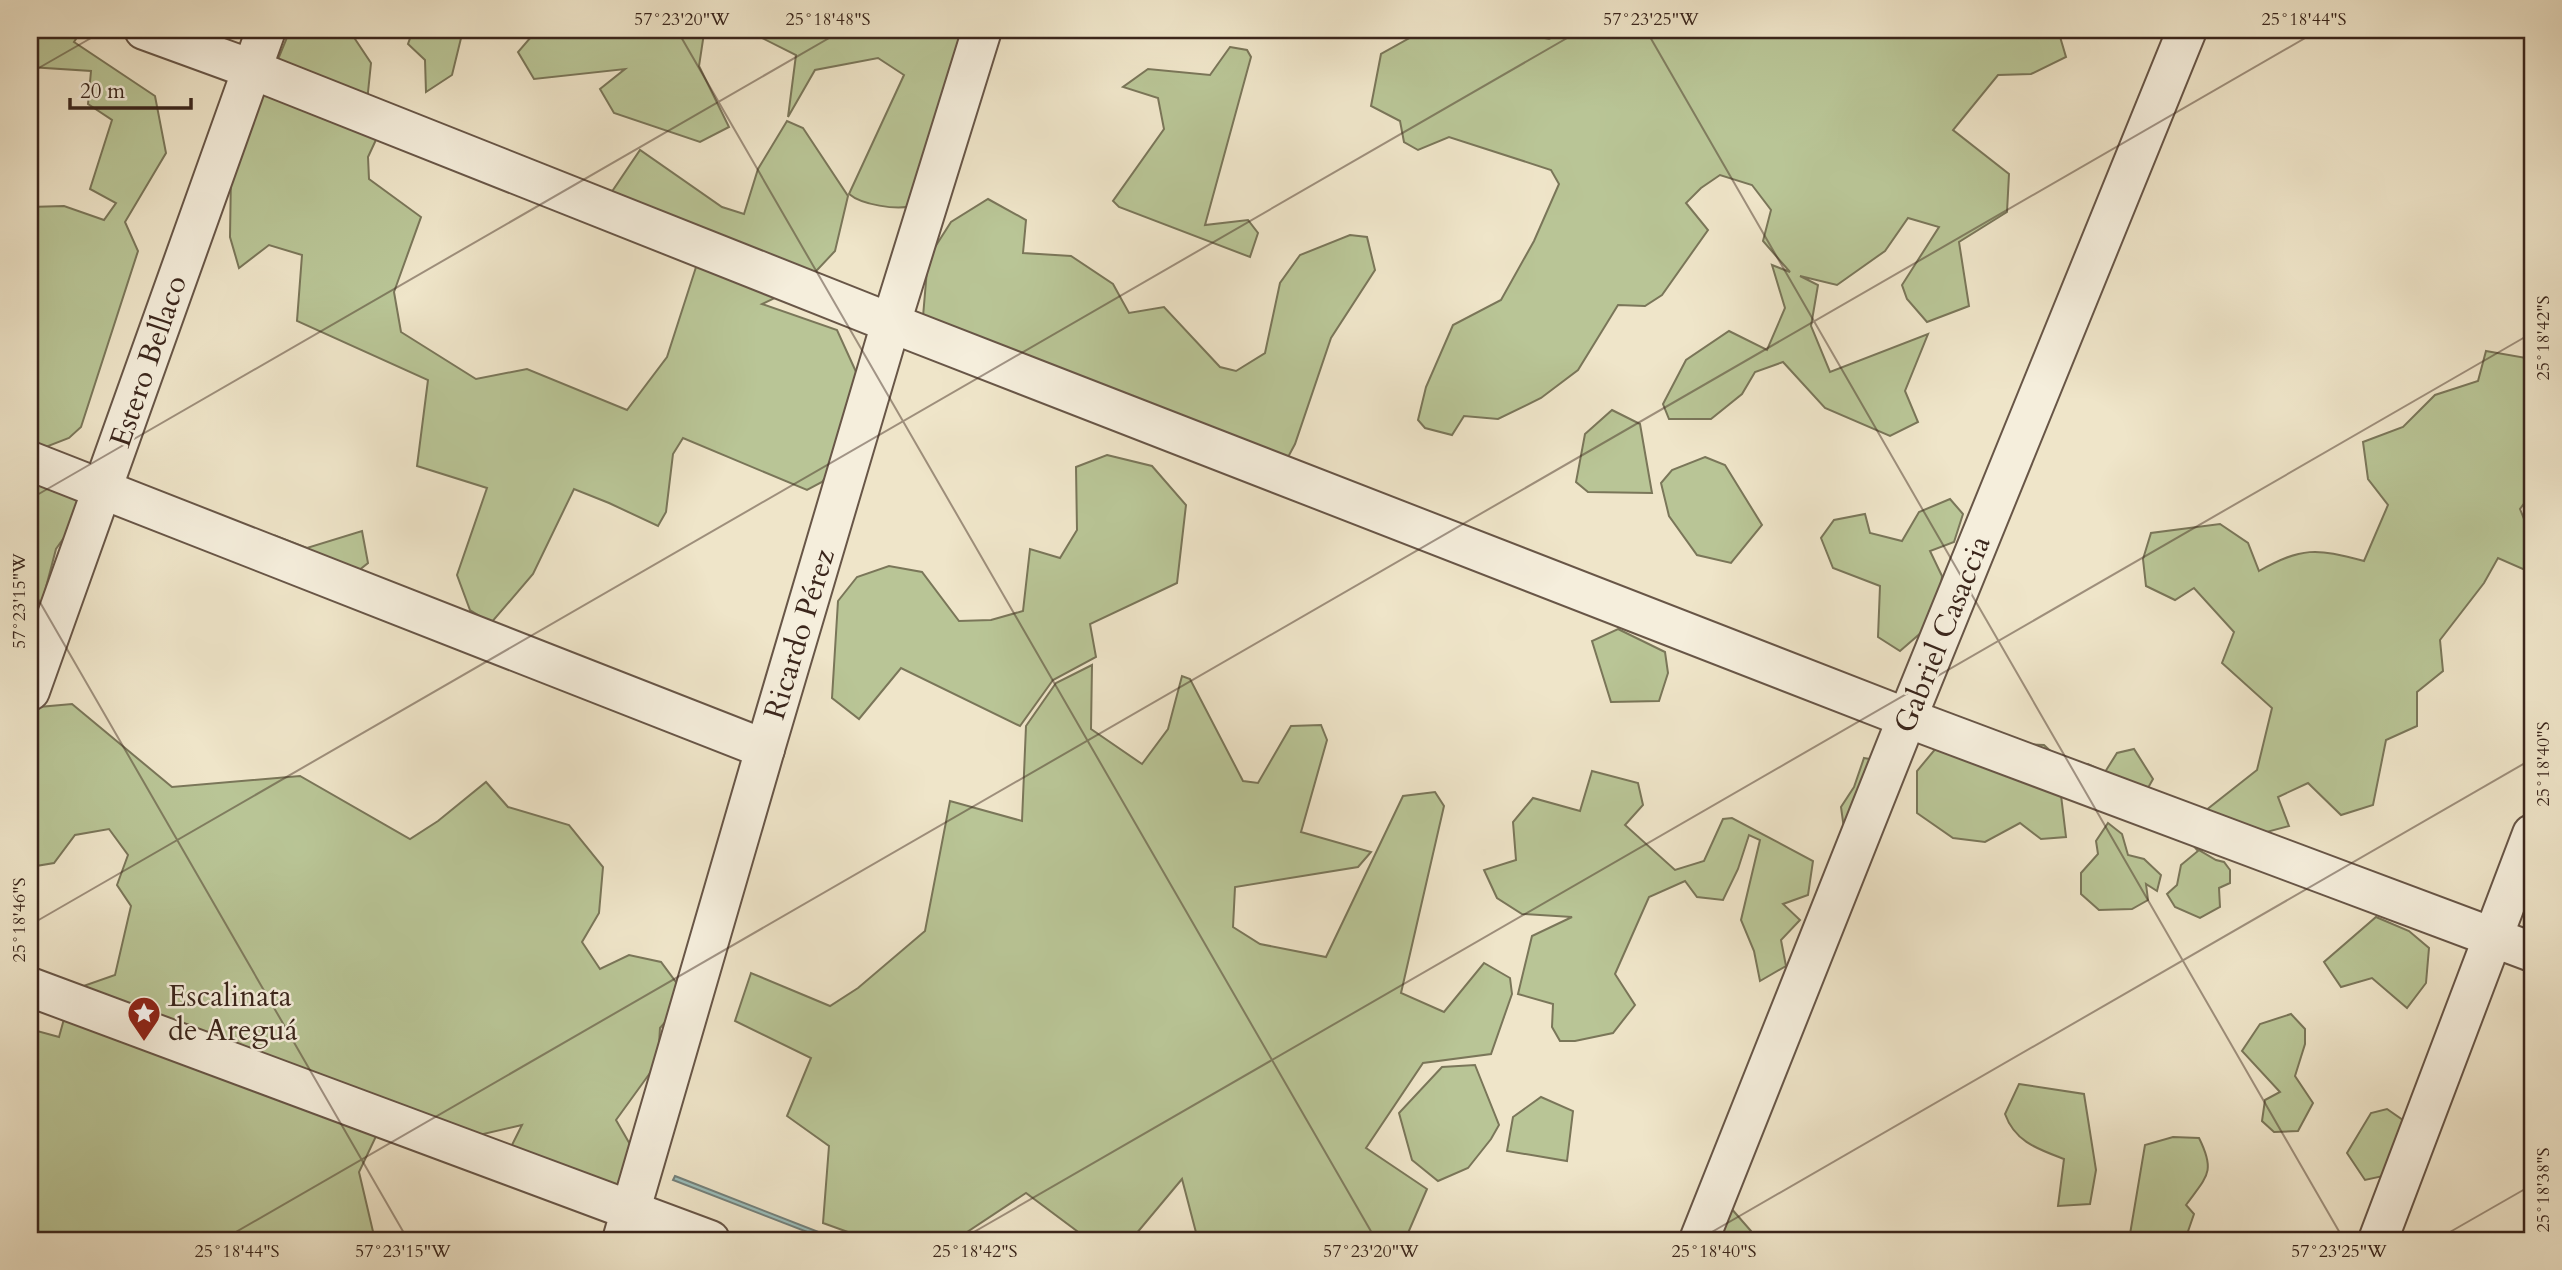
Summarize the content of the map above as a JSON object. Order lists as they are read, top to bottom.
{
  "streets": {
    "street": ["Estero Bellaco", "Ricardo Pérez", "Gabriel Casaccia"]
  },
  "places": {
    "place": ["Escalinata de Areguá"]
  },
  "scale_bar": "20 m",
  "coordinates": [
    "57°23'20\"W",
    "25°18'48\"S",
    "57°23'25\"W",
    "25°18'44\"S",
    "25°18'42\"S",
    "57°23'15\"W",
    "25°18'40\"S",
    "25°18'46\"S",
    "25°18'38\"S"
  ]
}
